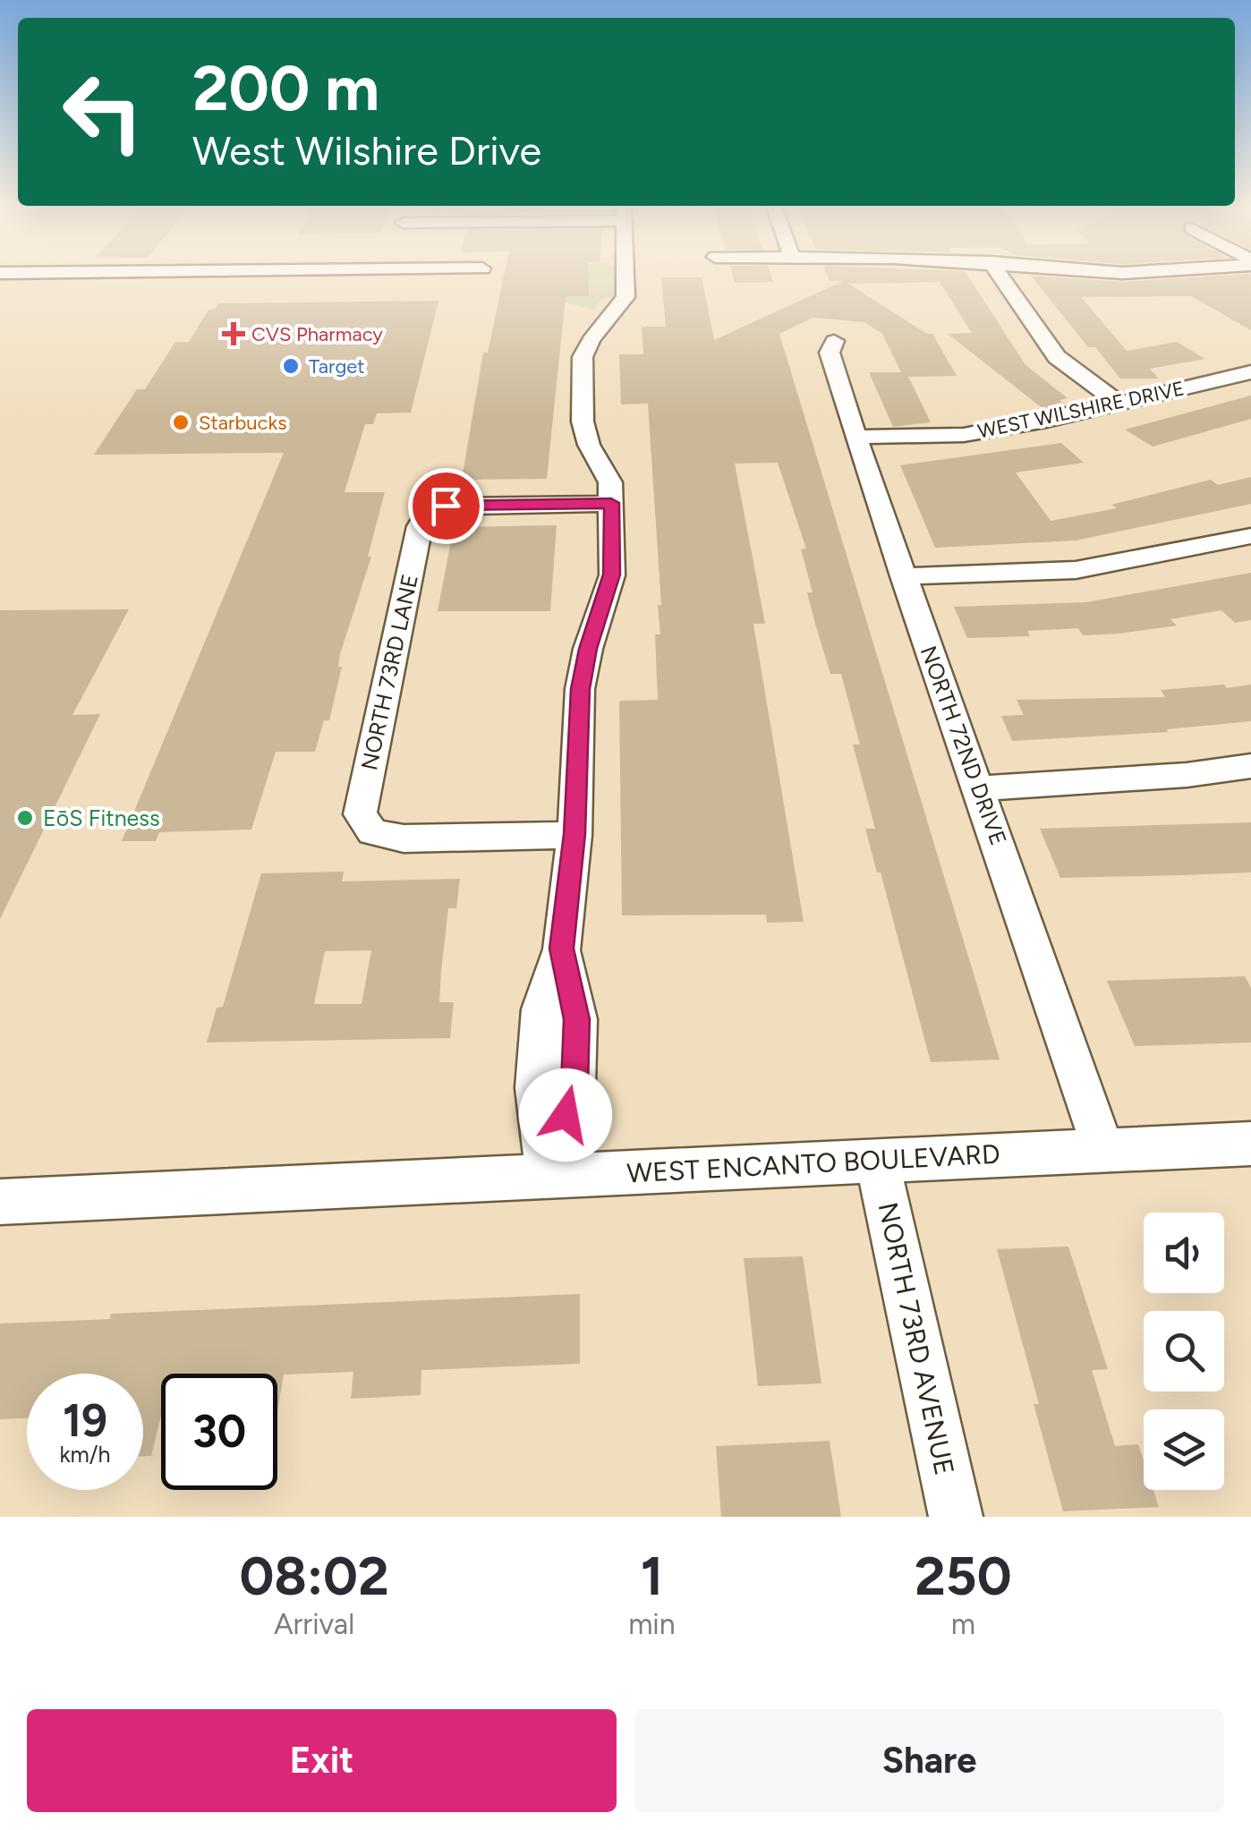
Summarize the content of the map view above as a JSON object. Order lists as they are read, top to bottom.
{
  "streets": {
    "street": [
      "WEST WILSHIRE DRIVE",
      "NORTH 73RD LANE",
      "NORTH 72ND DRIVE",
      "WEST ENCANTO BOULEVARD",
      "NORTH 73RD AVENUE"
    ]
  },
  "crossings": [
    ["WEST WILSHIRE DRIVE", "NORTH 72ND DRIVE"],
    ["NORTH 72ND DRIVE", "WEST ENCANTO BOULEVARD"],
    ["WEST ENCANTO BOULEVARD", "NORTH 73RD AVENUE"]
  ],
  "places": {
    "health": ["CVS Pharmacy"],
    "other": ["Target", "Starbucks", "EōS Fitness"]
  },
  "page": {
    "turn": ["200 m", "West Wilshire Drive"],
    "speed": "19 km/h",
    "limit": "30",
    "eta": [
      "08:02",
      "Arrival",
      "1",
      "min",
      "250",
      "m"
    ],
    "buttons": ["Exit", "Share"]
  }
}
